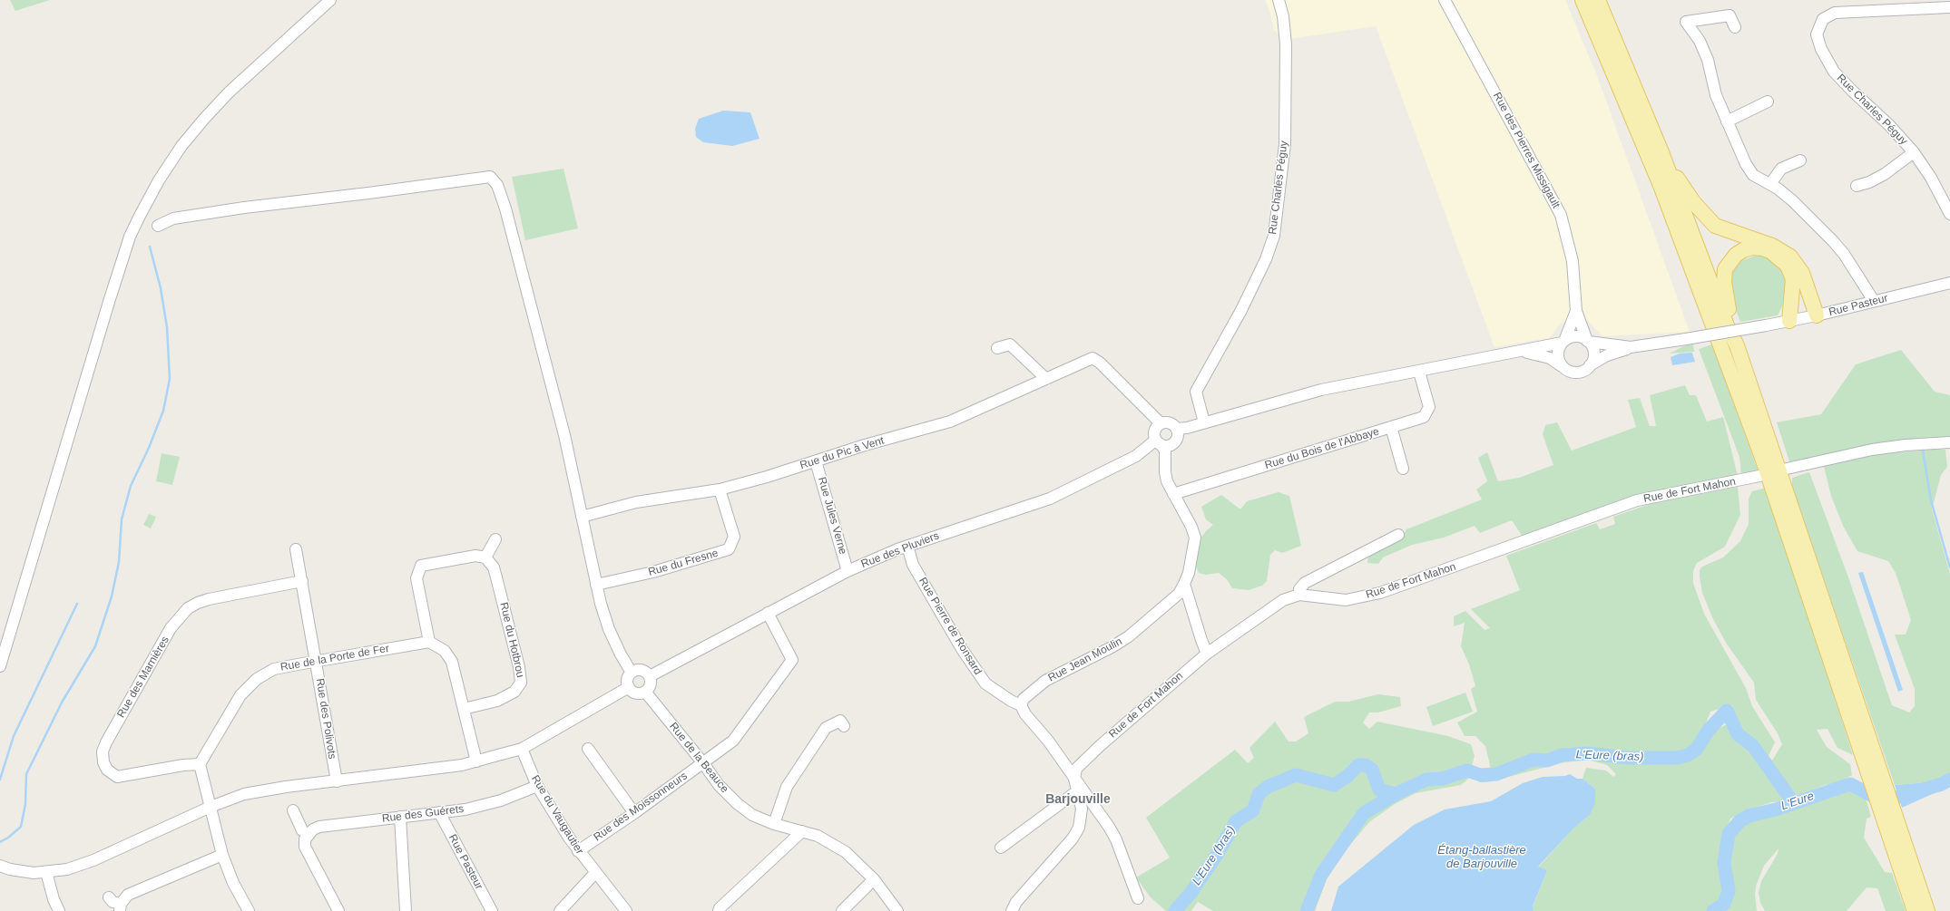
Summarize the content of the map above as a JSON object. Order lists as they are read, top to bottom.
{
  "streets": {
    "street": [
      "Rue Charles Péguy",
      "Rue des Pierres Missigault",
      "Rue Pasteur",
      "Rue du Bois de l'Abbaye",
      "Rue du Pic à Vent",
      "Rue de Fort Mahon",
      "Rue Jules Verne",
      "Rue des Pluviers",
      "Rue du Fresne",
      "Rue Pierre de Ronsard",
      "Rue du Hotbrou",
      "Rue de la Porte de Fer",
      "Rue Jean Moulin",
      "Rue des Marnières",
      "Rue des Polivots",
      "Rue de la Beauce",
      "Rue des Moissonneurs",
      "Rue des Guérets",
      "Rue du Vaugautier"
    ]
  },
  "crossings": [
    ["Rue Pasteur", "Rue des Guérets"],
    ["Rue du Bois de l'Abbaye", "Rue Jean Moulin"],
    ["Rue du Pic à Vent", "Rue Jules Verne"],
    ["Rue du Pic à Vent", "Rue des Pluviers"],
    ["Rue du Pic à Vent", "Rue du Fresne"],
    ["Rue du Pic à Vent", "Rue Jean Moulin"],
    ["Rue de Fort Mahon", "Rue Pierre de Ronsard"],
    ["Rue Jules Verne", "Rue des Pluviers"],
    ["Rue des Pluviers", "Rue Pierre de Ronsard"],
    ["Rue des Pluviers", "Rue Jean Moulin"],
    ["Rue des Pluviers", "Rue de la Beauce"],
    ["Rue des Pluviers", "Rue des Moissonneurs"],
    ["Rue Pierre de Ronsard", "Rue Jean Moulin"],
    ["Rue de la Porte de Fer", "Rue des Marnières"],
    ["Rue de la Porte de Fer", "Rue des Polivots"],
    ["Rue des Marnières", "Rue des Polivots"],
    ["Rue de la Beauce", "Rue des Moissonneurs"],
    ["Rue des Moissonneurs", "Rue du Vaugautier"],
    ["Rue des Guérets", "Rue du Vaugautier"]
  ],
  "districts": ["Barjouville"],
  "water": ["L'Eure (bras)", "L'Eure", "Étang-ballastière de Barjouville"]
}
